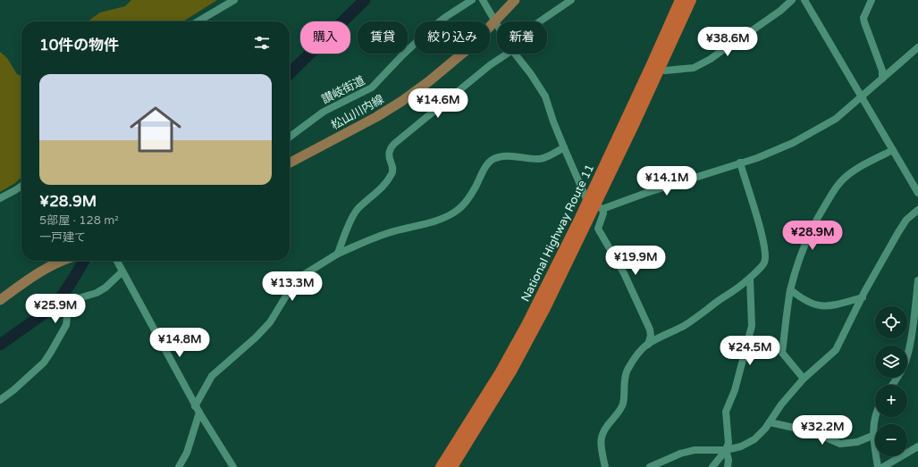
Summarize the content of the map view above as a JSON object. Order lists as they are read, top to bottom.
{
  "streets": {
    "highway": ["National Highway Route 11"],
    "main road": ["松山川内線"],
    "street": ["讃岐街道"]
  },
  "page": {
    "chip": [
      "購入",
      "賃貸",
      "絞り込み",
      "新着"
    ],
    "heading": "10件の物件",
    "price": [
      "¥38.6M",
      "¥14.6M",
      "¥14.1M",
      "¥28.9M",
      "¥19.9M",
      "¥13.3M",
      "¥25.9M",
      "¥14.8M",
      "¥24.5M",
      "¥32.2M"
    ],
    "list": [
      {
        "name": "¥28.9M",
        "note": "5部屋 · 128 m² · 一戸建て"
      }
    ],
    "map_buttons": ["+", "−"]
  }
}
